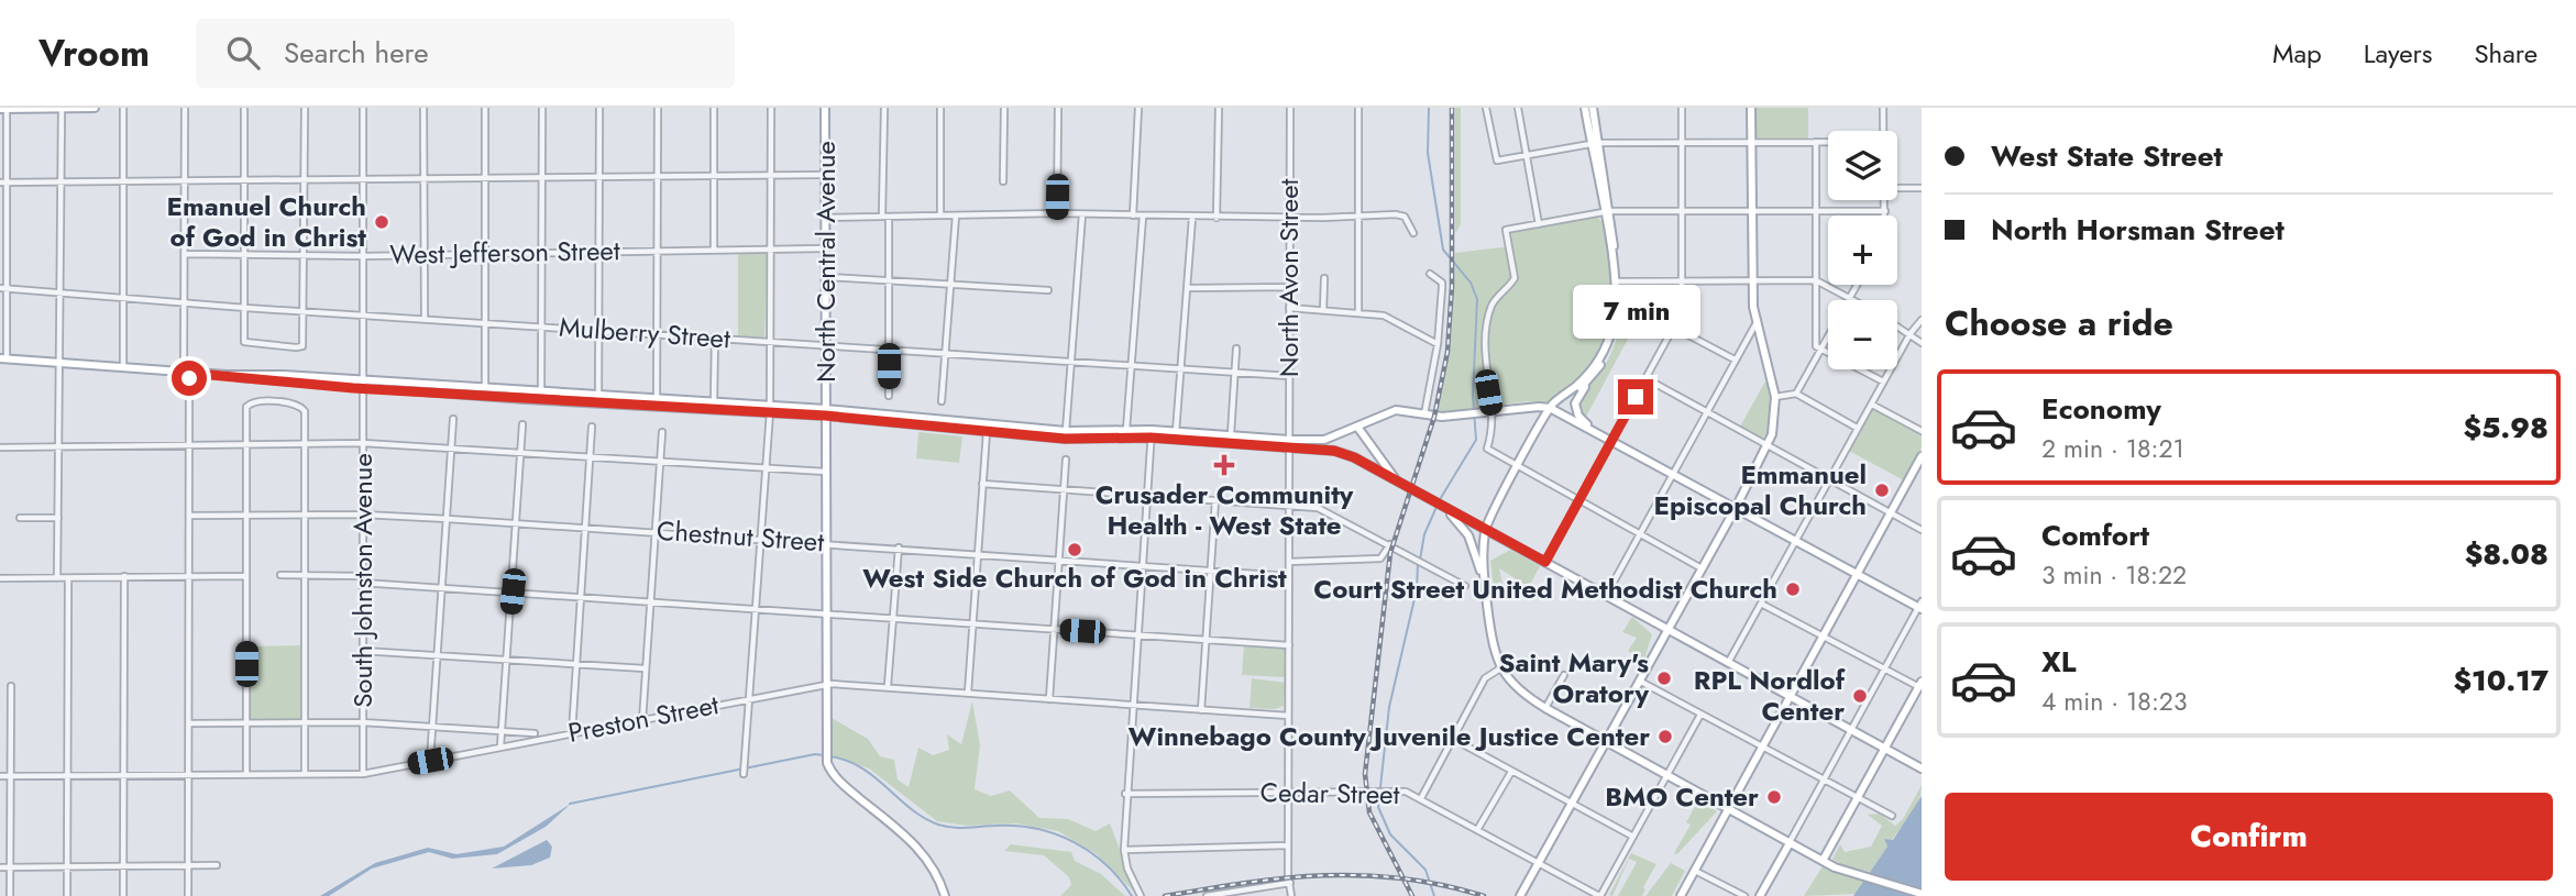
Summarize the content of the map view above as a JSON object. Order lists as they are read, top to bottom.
{
  "streets": {
    "main road": ["North Central Avenue"],
    "street": [
      "West Jefferson Street",
      "North Avon Street",
      "Mulberry Street",
      "Chestnut Street",
      "South Johnston Avenue",
      "Preston Street",
      "Cedar Street"
    ]
  },
  "crossings": [
    ["West Jefferson Street", "North Central Avenue"],
    ["West Jefferson Street", "South Johnston Avenue"],
    ["North Central Avenue", "Mulberry Street"],
    ["North Central Avenue", "Chestnut Street"],
    ["North Central Avenue", "Preston Street"],
    ["North Avon Street", "Mulberry Street"],
    ["North Avon Street", "Chestnut Street"],
    ["North Avon Street", "Preston Street"],
    ["North Avon Street", "Cedar Street"],
    ["Mulberry Street", "South Johnston Avenue"],
    ["Chestnut Street", "South Johnston Avenue"],
    ["South Johnston Avenue", "Preston Street"]
  ],
  "places": {
    "other": [
      "Emanuel Church of God in Christ",
      "Emmanuel Episcopal Church",
      "West Side Church of God in Christ",
      "Court Street United Methodist Church",
      "Saint Mary's Oratory",
      "RPL Nordlof Center",
      "Winnebago County Juvenile Justice Center",
      "BMO Center"
    ],
    "health": ["Crusader Community Health - West State"]
  },
  "page": {
    "header": "Vroom",
    "search": "Search here",
    "nav": ["Map", "Layers", "Share"],
    "banner": ["West State Street", "North Horsman Street"],
    "map_buttons": ["+", "−"],
    "heading": "Choose a ride",
    "bubble": "7 min",
    "list": [
      {
        "name": "Economy",
        "note": "2 min · 18:21",
        "value": "$5.98"
      },
      {
        "name": "Comfort",
        "note": "3 min · 18:22",
        "value": "$8.08"
      },
      {
        "name": "XL",
        "note": "4 min · 18:23",
        "value": "$10.17"
      }
    ],
    "buttons": "Confirm"
  }
}
